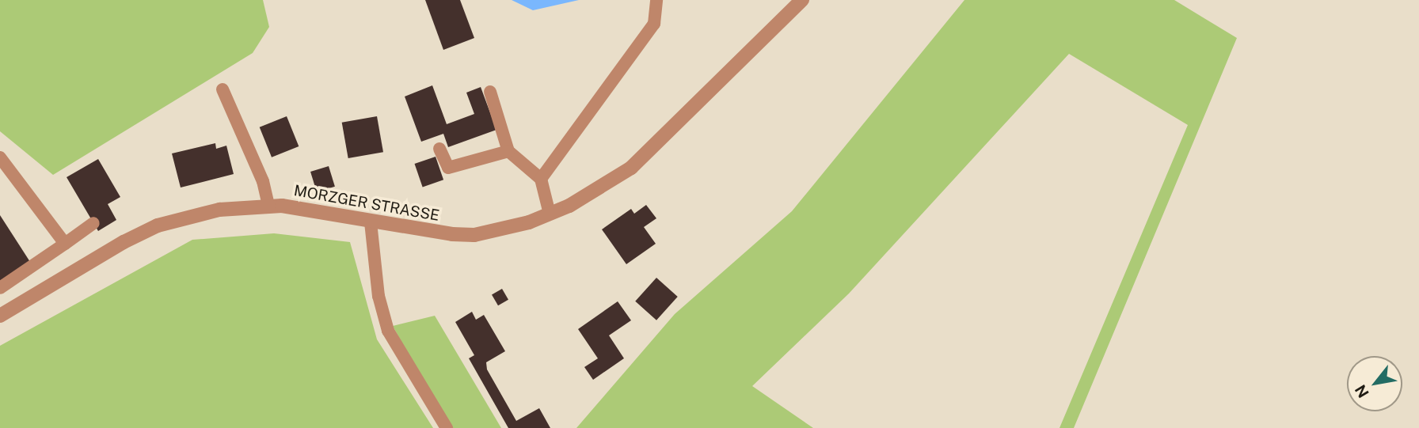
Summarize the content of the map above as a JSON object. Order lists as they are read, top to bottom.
{
  "streets": {
    "street": ["MORZGER STRASSE"]
  },
  "north": "bottom left"
}
